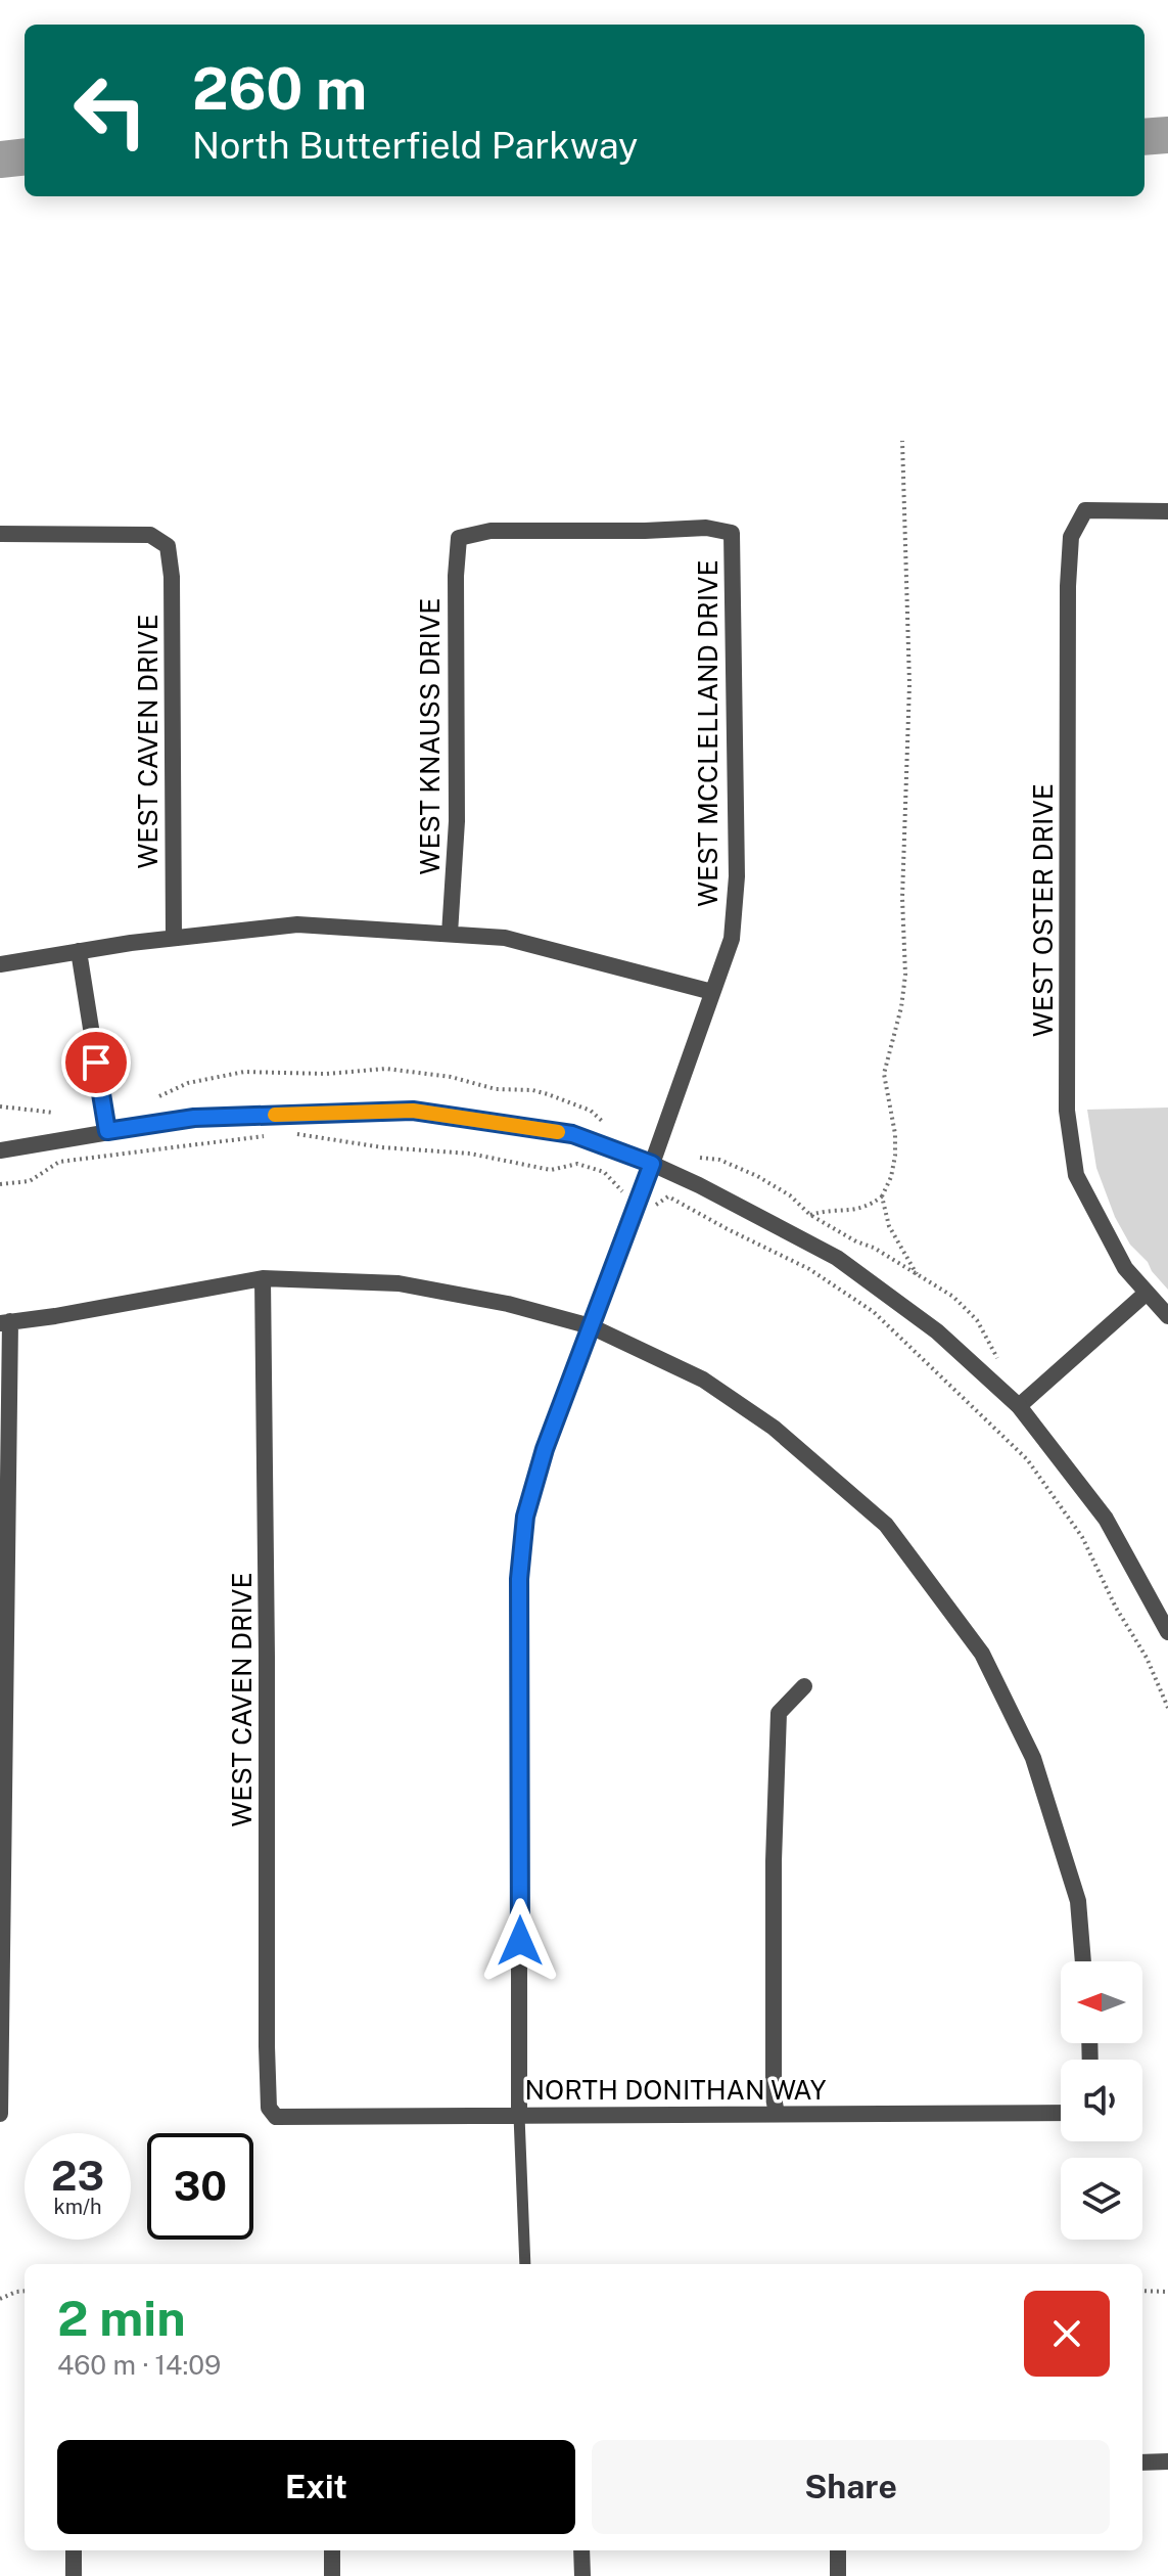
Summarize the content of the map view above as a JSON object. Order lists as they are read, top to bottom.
{
  "streets": {
    "street": [
      "WEST MCCLELLAND DRIVE",
      "WEST KNAUSS DRIVE",
      "WEST CAVEN DRIVE",
      "WEST OSTER DRIVE",
      "NORTH DONITHAN WAY"
    ]
  },
  "crossings": [
    ["WEST MCCLELLAND DRIVE", "WEST KNAUSS DRIVE"],
    ["WEST CAVEN DRIVE", "NORTH DONITHAN WAY"]
  ],
  "north": "left",
  "page": {
    "turn": ["260 m", "North Butterfield Parkway"],
    "speed": "23 km/h",
    "limit": "30",
    "heading": ["2 min", "460 m · 14:09"],
    "buttons": ["Exit", "Share"]
  }
}
